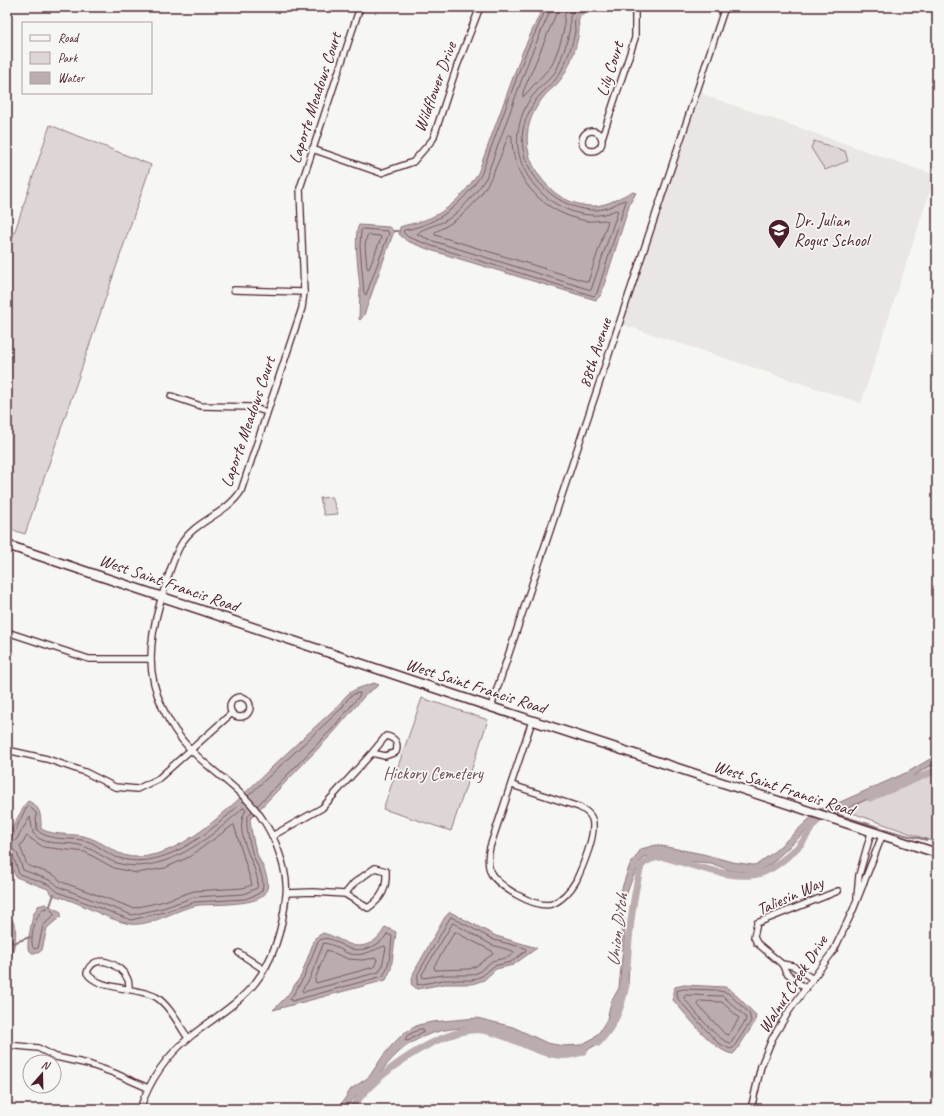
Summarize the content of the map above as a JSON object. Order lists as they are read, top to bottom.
{
  "streets": {
    "street": [
      "Lily Court",
      "Wildflower Drive",
      "Laporte Meadows Court",
      "88th Avenue",
      "West Saint Francis Road",
      "Taliesin Way",
      "Walnut Creek Drive"
    ]
  },
  "crossings": [
    ["Wildflower Drive", "Laporte Meadows Court"],
    ["Laporte Meadows Court", "West Saint Francis Road"],
    ["88th Avenue", "West Saint Francis Road"],
    ["West Saint Francis Road", "Walnut Creek Drive"],
    ["Taliesin Way", "Walnut Creek Drive"]
  ],
  "water": ["Union Ditch"],
  "parks": ["Hickory Cemetery"],
  "places": {
    "school or university": ["Dr. Julian Rogus School"]
  },
  "legend": ["Road", "Park", "Water"],
  "north": "top"
}
